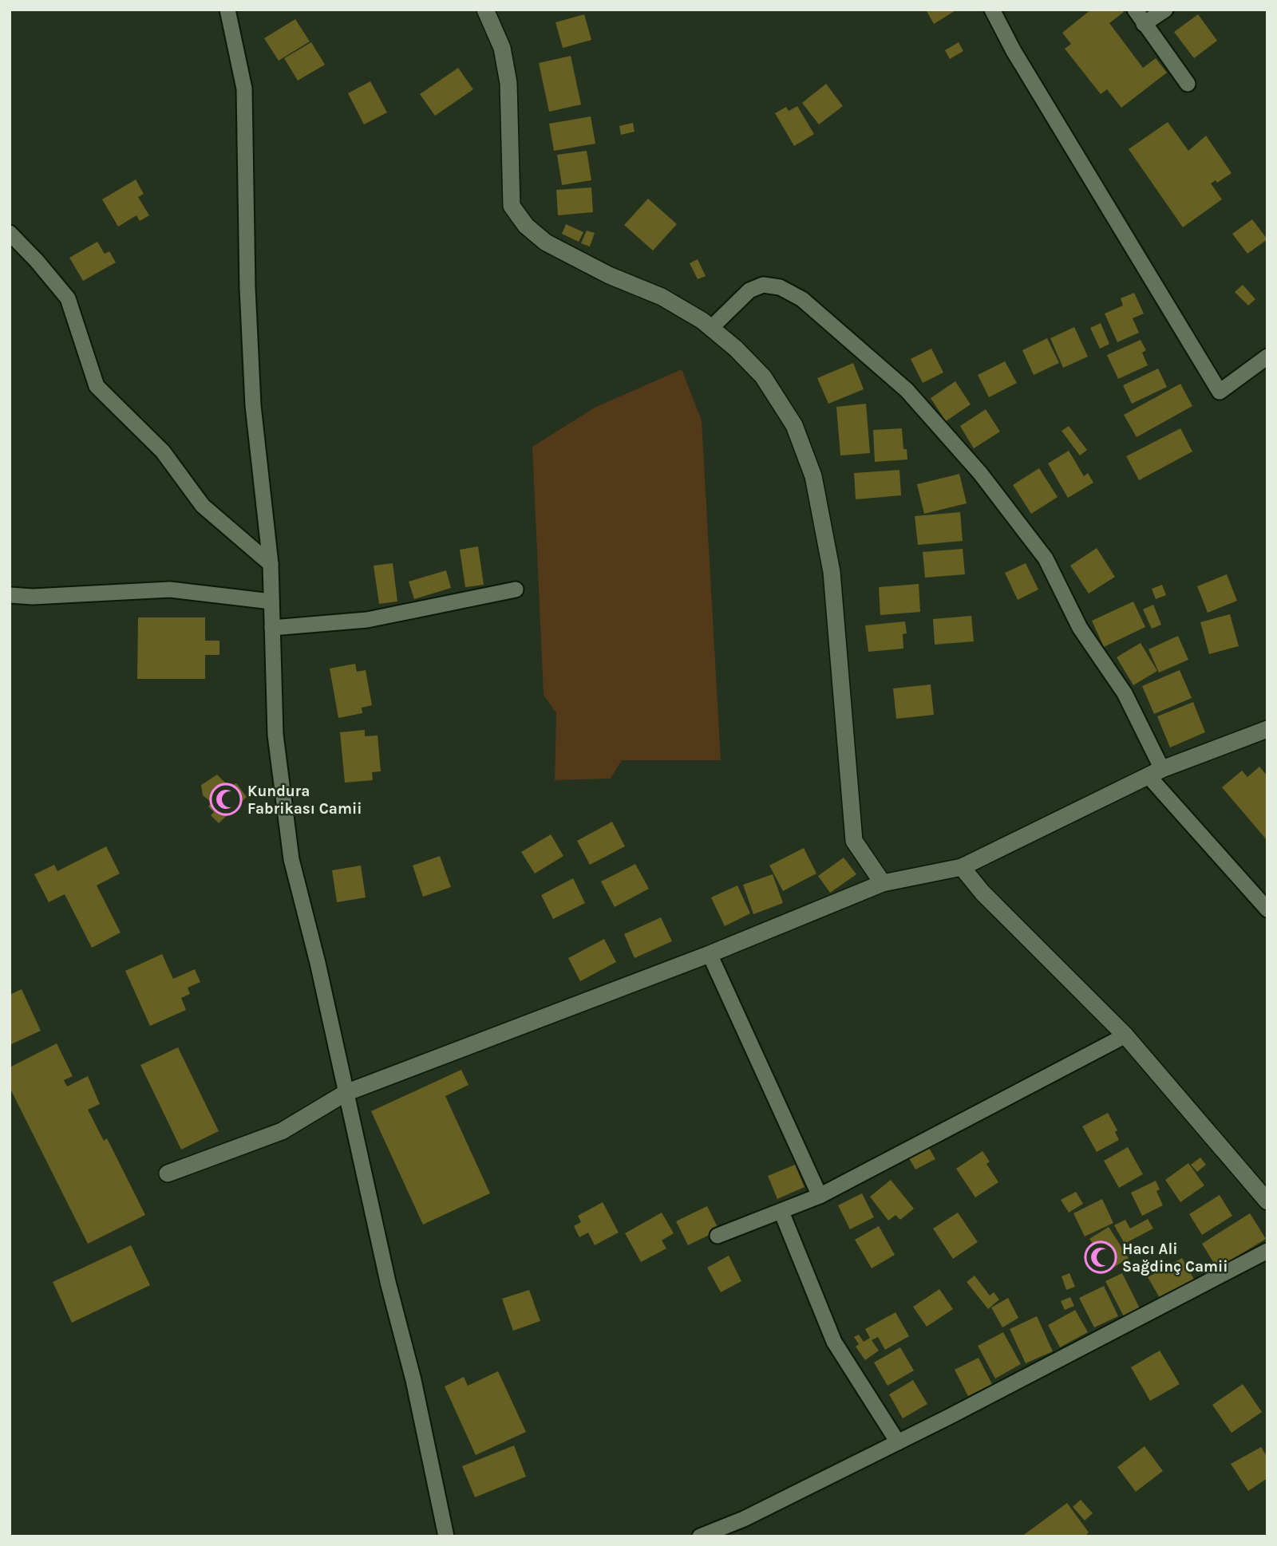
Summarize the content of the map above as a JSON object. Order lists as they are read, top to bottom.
{
  "places": {
    "mosque": ["Kundura Fabrikası Camii", "Hacı Ali Sağdinç Camii"]
  }
}
